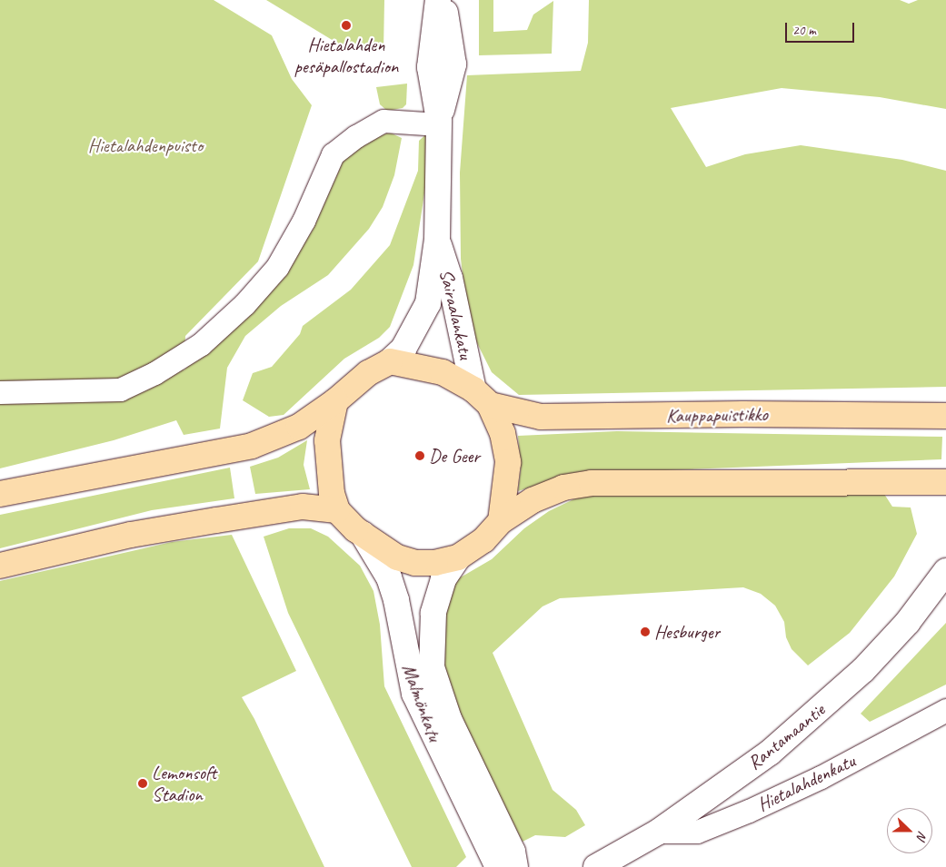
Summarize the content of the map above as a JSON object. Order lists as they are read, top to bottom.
{
  "streets": {
    "main road": [
      "Sairaalankatu",
      "Kauppapuistikko",
      "Malmönkatu",
      "Rantamaantie"
    ],
    "street": ["Hietalahdenkatu"]
  },
  "crossings": [
    ["Sairaalankatu", "Kauppapuistikko"],
    ["Rantamaantie", "Hietalahdenkatu"]
  ],
  "parks": ["Hietalahdenpuisto"],
  "places": [
    "Hietalahden pesäpallostadion",
    "De Geer",
    "Hesburger",
    "Lemonsoft Stadion"
  ],
  "scale_bar": "20 m",
  "north": "right"
}
